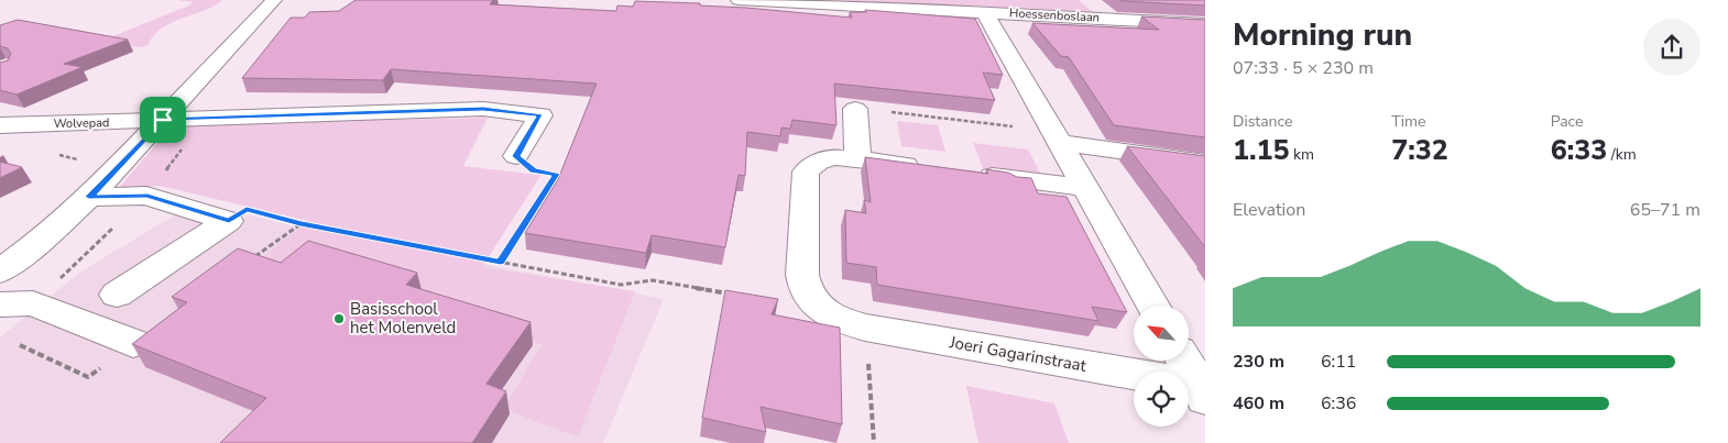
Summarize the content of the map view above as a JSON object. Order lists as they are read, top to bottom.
{
  "streets": {
    "street": ["Hoessenboslaan", "Wolvepad", "Joeri Gagarinstraat"]
  },
  "places": ["Basisschool het Molenveld"],
  "north": "top left",
  "page": {
    "heading": ["Morning run", "07:33 · 5 × 230 m"],
    "stats": [
      ["Distance", "1.15 km"],
      ["Time", "7:32"],
      ["Pace", "6:33 /km"]
    ],
    "chart": ["Elevation", "65–71 m"],
    "list": [
      {
        "name": "230 m",
        "note": "6:11"
      },
      {
        "name": "460 m",
        "note": "6:36"
      }
    ]
  }
}
